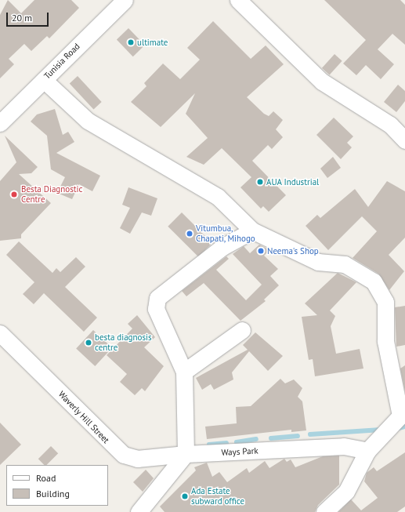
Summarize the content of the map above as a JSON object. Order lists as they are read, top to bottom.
{
  "streets": {
    "street": ["Tunisia Road", "Waverly Hill Street", "Ways Park"]
  },
  "crossings": [
    ["Waverly Hill Street", "Ways Park"]
  ],
  "places": [
    "ultimate",
    "AUA Industrial",
    "Besta Diagnostic Centre",
    "Vitumbua, Chapati, Mihogo",
    "Neema's Shop",
    "besta diagnosis centre",
    "Ada Estate subward office"
  ],
  "legend": ["Road", "Building"],
  "scale_bar": "20 m"
}
